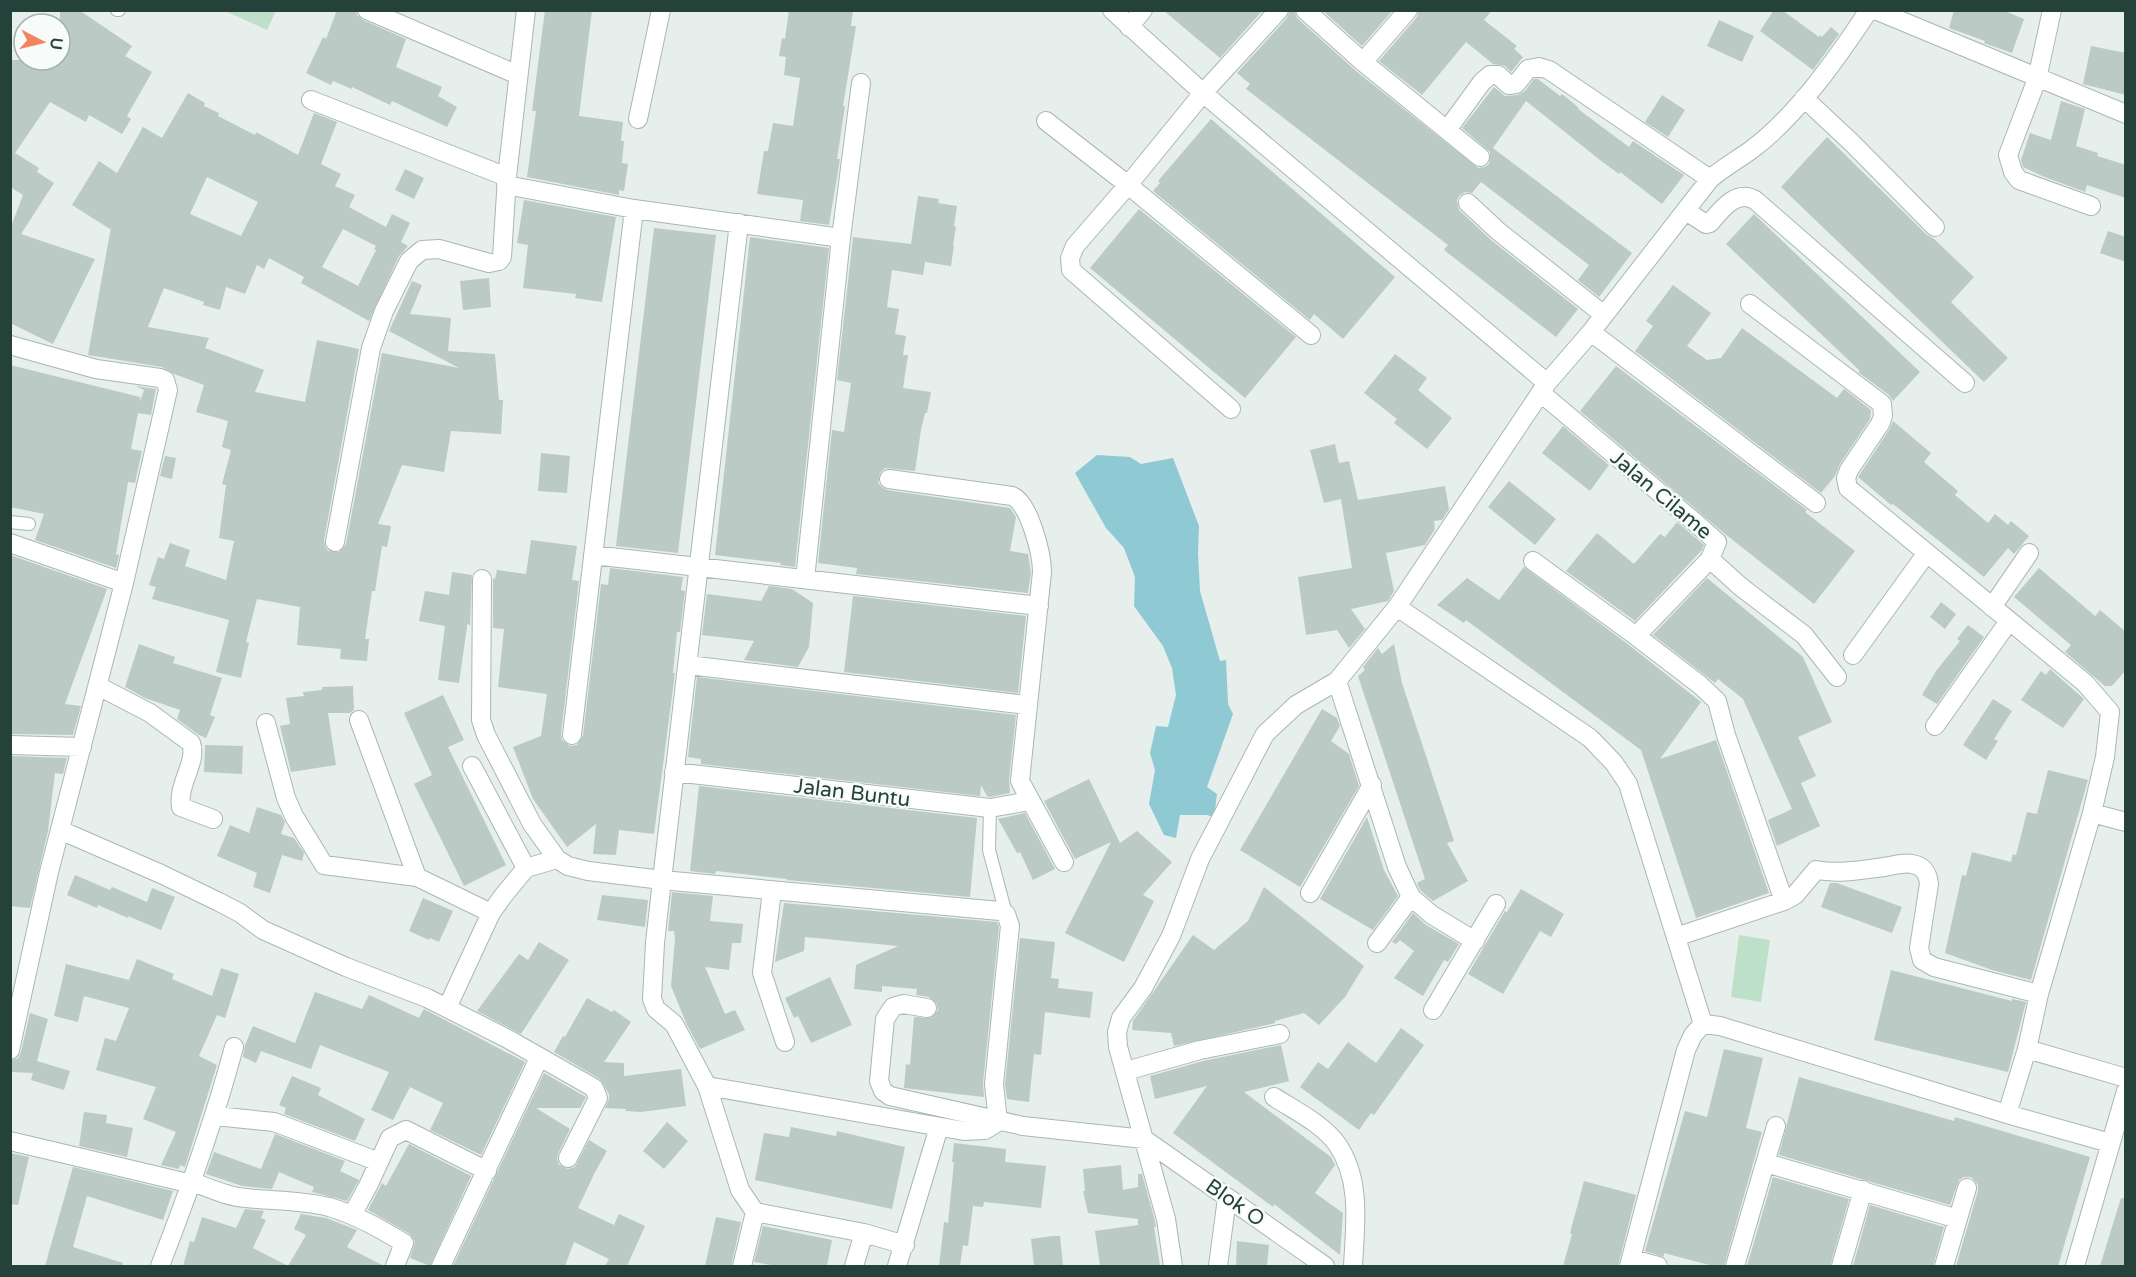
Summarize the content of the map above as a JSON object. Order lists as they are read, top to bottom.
{
  "streets": {
    "street": ["Jalan Cilame", "Jalan Buntu", "Blok O"]
  },
  "north": "right"
}
